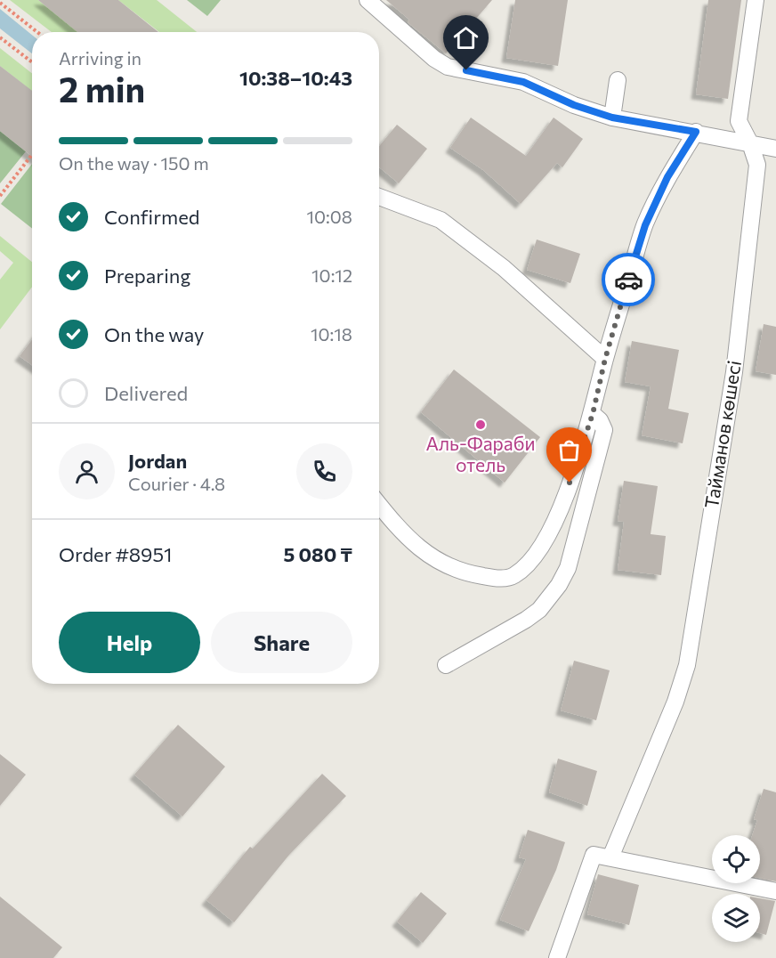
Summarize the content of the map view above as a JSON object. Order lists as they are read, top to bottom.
{
  "streets": {
    "street": ["Тайманов көшесі"]
  },
  "places": ["Аль-Фараби отель"],
  "page": {
    "heading": ["2 min", "Arriving in", "10:38–10:43"],
    "panel": [
      "Jordan",
      "Courier · 4.8",
      "Order #8951",
      "5 080 ₸"
    ],
    "bar": "On the way · 150 m",
    "list": [
      ["Confirmed", "10:08"],
      ["Preparing", "10:12"],
      ["On the way", "10:18"],
      "Delivered"
    ],
    "buttons": ["Help", "Share"]
  }
}
